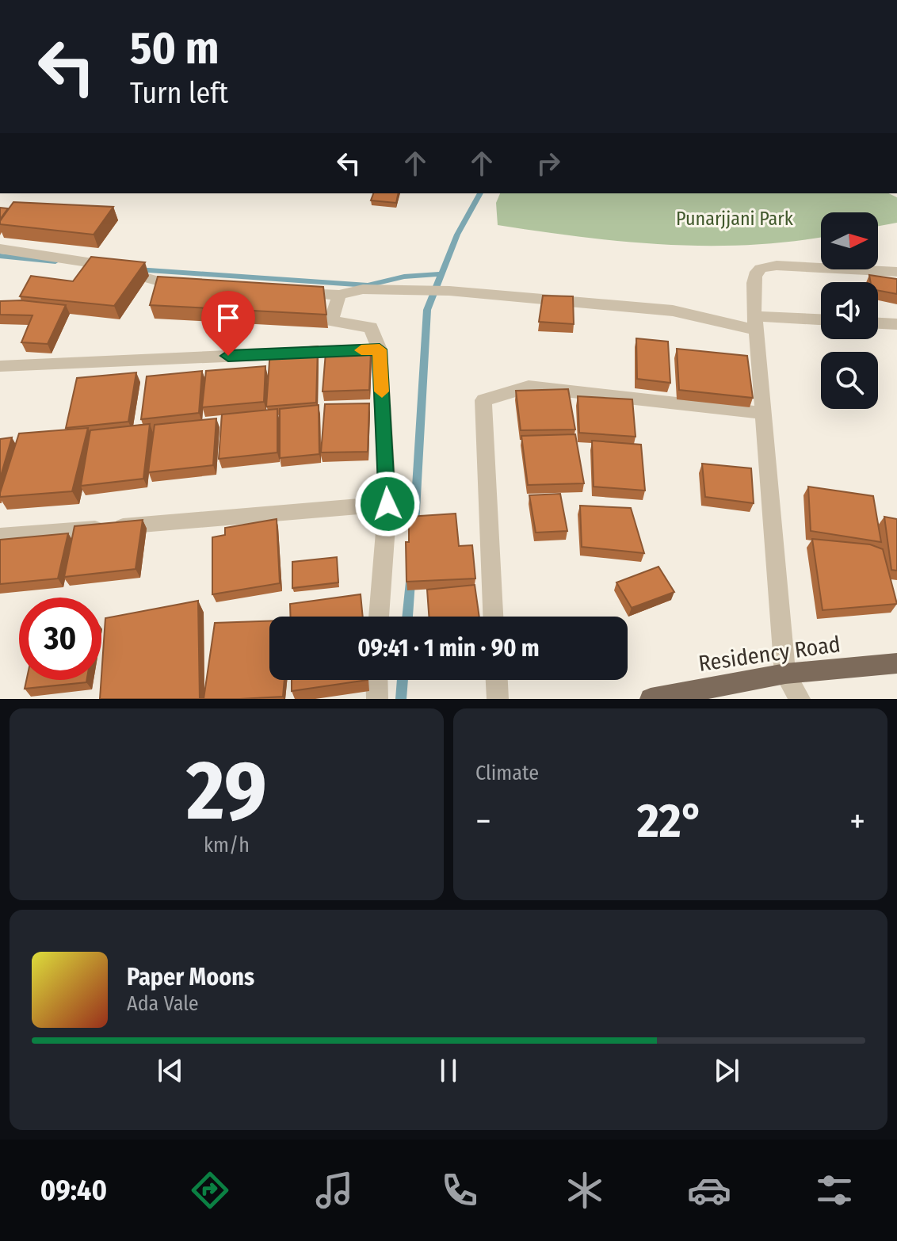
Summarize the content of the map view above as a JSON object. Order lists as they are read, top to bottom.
{
  "streets": {
    "main road": ["Residency Road"]
  },
  "parks": ["Punarjjani Park"],
  "north": "right",
  "page": {
    "turn": ["50 m", "Turn left"],
    "limit": "30",
    "trip": "09:41 · 1 min · 90 m",
    "tile": [
      ["29", "km/h"],
      "Climate"
    ],
    "heat": ["−", "22°", "+"],
    "song": ["Paper Moons", "Ada Vale"],
    "tabs": "09:40"
  }
}
